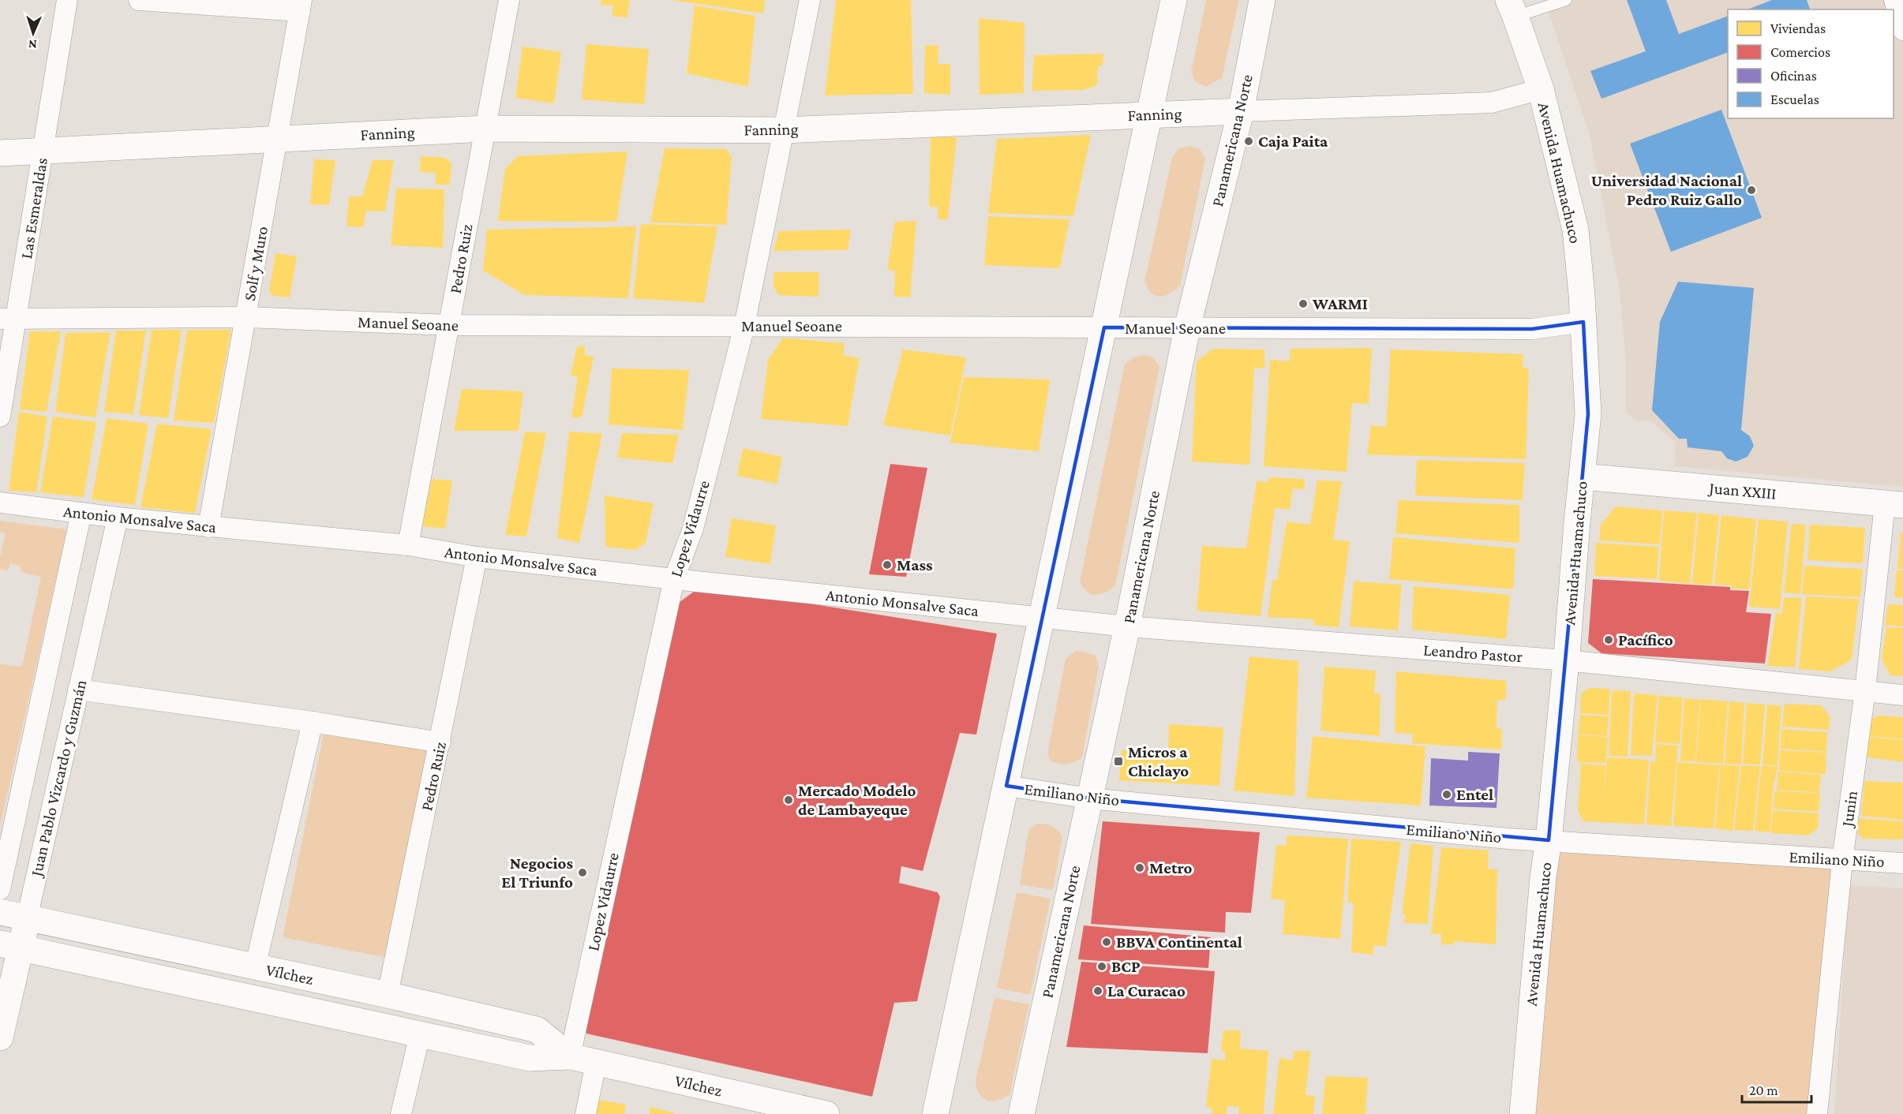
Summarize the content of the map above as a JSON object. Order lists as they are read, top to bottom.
{
  "streets": {
    "main road": [
      "Fanning",
      "Panamericana Norte",
      "Avenida Huamachuco",
      "Juan XXIII",
      "Juan Pablo Vizcardo y Guzmán",
      "Vílchez"
    ],
    "street": [
      "Las Esmeraldas",
      "Pedro Ruiz",
      "Solf y Muro",
      "Manuel Seoane",
      "Antonio Monsalve Saca",
      "Lopez Vidaurre",
      "Leandro Pastor",
      "Emiliano Niño",
      "Junin"
    ]
  },
  "crossings": [
    ["Fanning", "Panamericana Norte"],
    ["Fanning", "Avenida Huamachuco"],
    ["Fanning", "Las Esmeraldas"],
    ["Fanning", "Pedro Ruiz"],
    ["Fanning", "Solf y Muro"],
    ["Fanning", "Lopez Vidaurre"],
    ["Panamericana Norte", "Manuel Seoane"],
    ["Panamericana Norte", "Leandro Pastor"],
    ["Panamericana Norte", "Emiliano Niño"],
    ["Avenida Huamachuco", "Manuel Seoane"],
    ["Avenida Huamachuco", "Juan XXIII"],
    ["Avenida Huamachuco", "Leandro Pastor"],
    ["Avenida Huamachuco", "Emiliano Niño"],
    ["Las Esmeraldas", "Manuel Seoane"],
    ["Pedro Ruiz", "Manuel Seoane"],
    ["Pedro Ruiz", "Antonio Monsalve Saca"],
    ["Pedro Ruiz", "Vílchez"],
    ["Solf y Muro", "Manuel Seoane"],
    ["Solf y Muro", "Antonio Monsalve Saca"],
    ["Manuel Seoane", "Lopez Vidaurre"],
    ["Juan XXIII", "Junin"],
    ["Antonio Monsalve Saca", "Lopez Vidaurre"],
    ["Antonio Monsalve Saca", "Leandro Pastor"],
    ["Antonio Monsalve Saca", "Juan Pablo Vizcardo y Guzmán"],
    ["Lopez Vidaurre", "Vílchez"],
    ["Leandro Pastor", "Junin"],
    ["Juan Pablo Vizcardo y Guzmán", "Vílchez"],
    ["Emiliano Niño", "Junin"]
  ],
  "places": {
    "other": [
      "Caja Paita",
      "Universidad Nacional Pedro Ruiz Gallo",
      "WARMI",
      "Mass",
      "Pacífico",
      "Entel",
      "Mercado Modelo de Lambayeque",
      "Metro",
      "Negocios El Triunfo",
      "BBVA Continental",
      "BCP",
      "La Curacao"
    ],
    "transit": ["Micros a Chiclayo"]
  },
  "legend": [
    "Viviendas",
    "Comercios",
    "Oficinas",
    "Escuelas"
  ],
  "scale_bar": "20 m",
  "north": "bottom"
}
